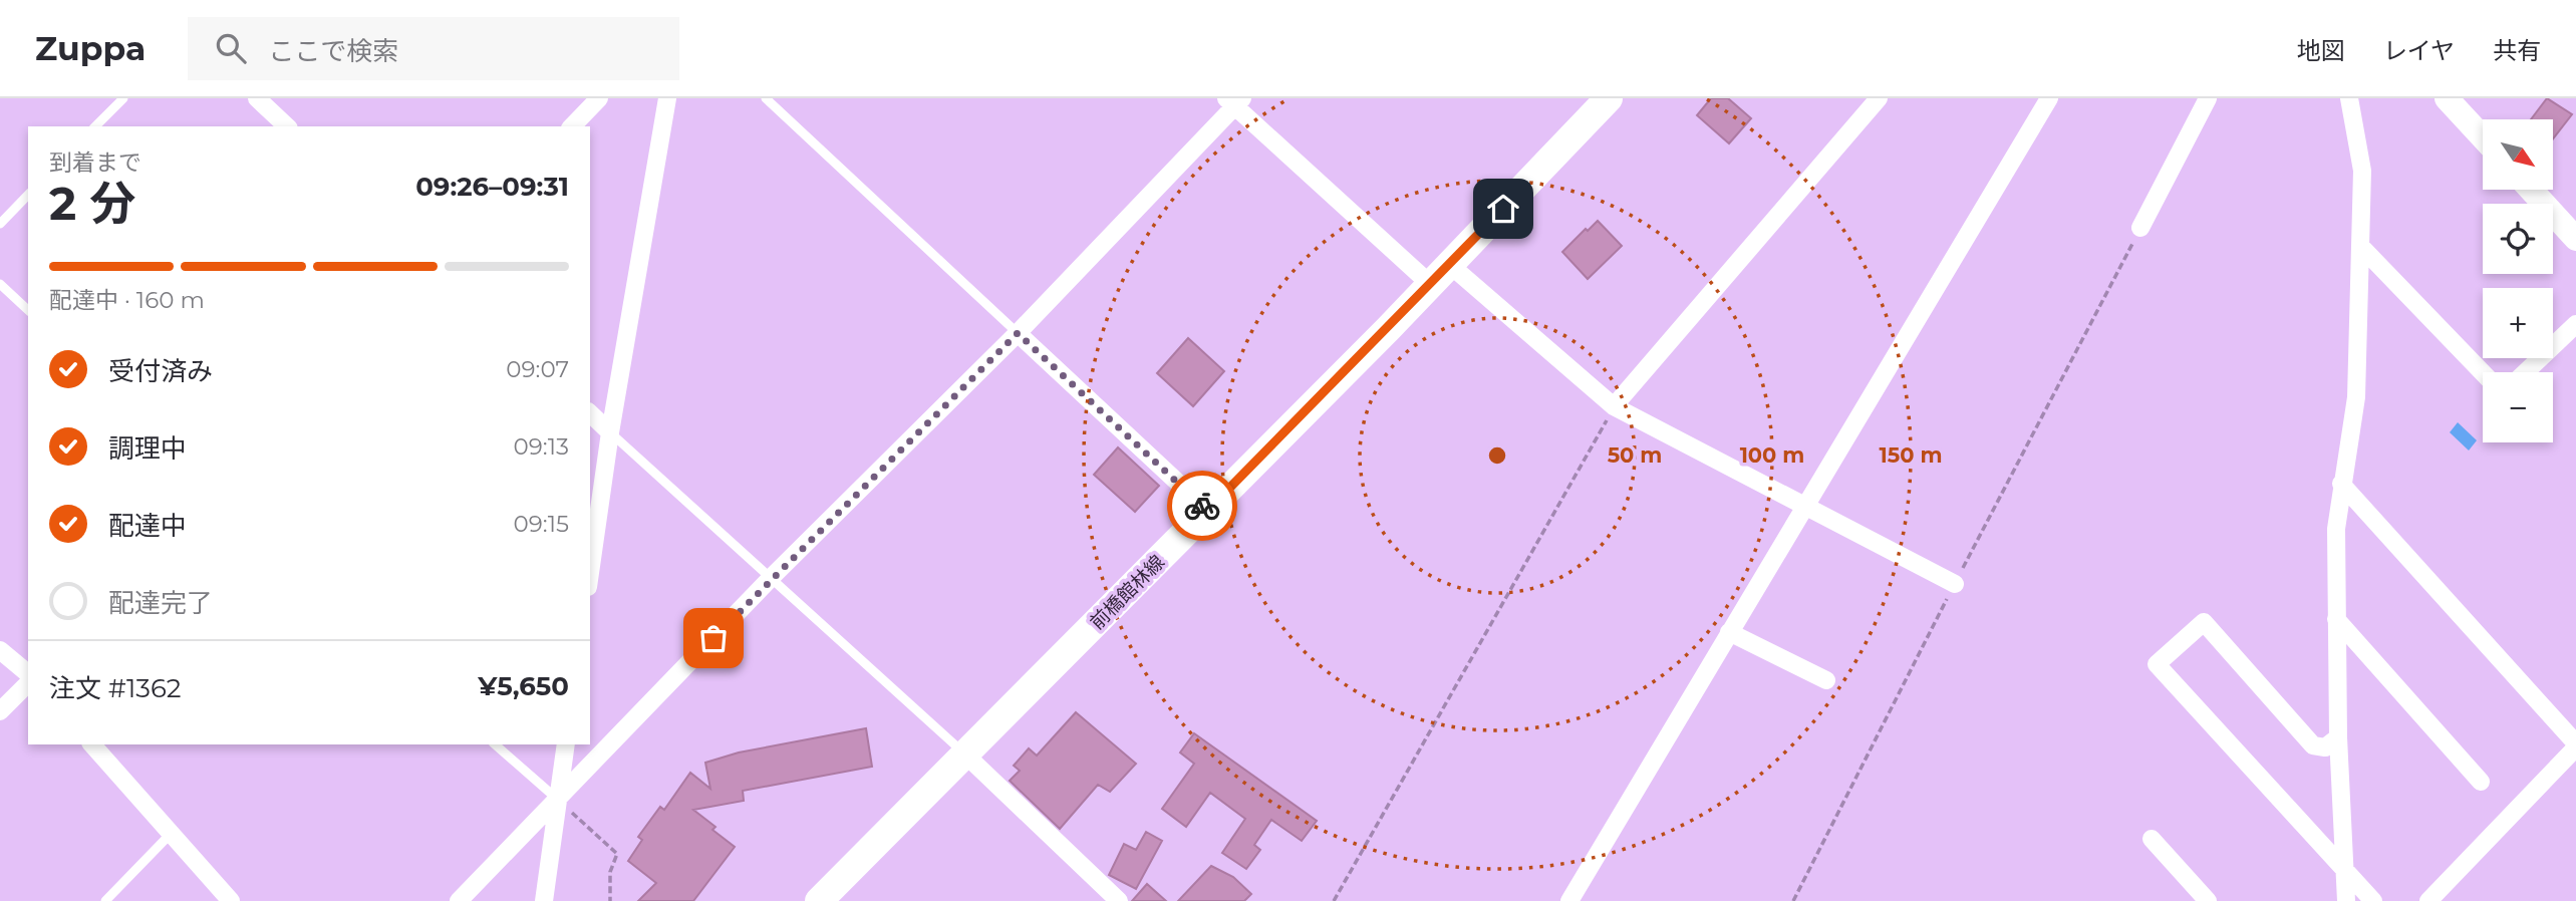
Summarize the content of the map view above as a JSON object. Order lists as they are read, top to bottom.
{
  "streets": {
    "main road": ["前橋館林線"]
  },
  "north": "bottom right",
  "page": {
    "header": "Zuppa",
    "search": "ここで検索",
    "nav": ["地図", "レイヤ", "共有"],
    "map_buttons": ["+", "−"],
    "heading": ["2 分", "到着まで", "09:26–09:31"],
    "panel": ["注文 #1362", "¥5,650"],
    "bar": "配達中 · 160 m",
    "list": [
      ["受付済み", "09:07"],
      ["調理中", "09:13"],
      ["配達中", "09:15"],
      "配達完了"
    ]
  },
  "rings": ["50 m", "100 m", "150 m"]
}
